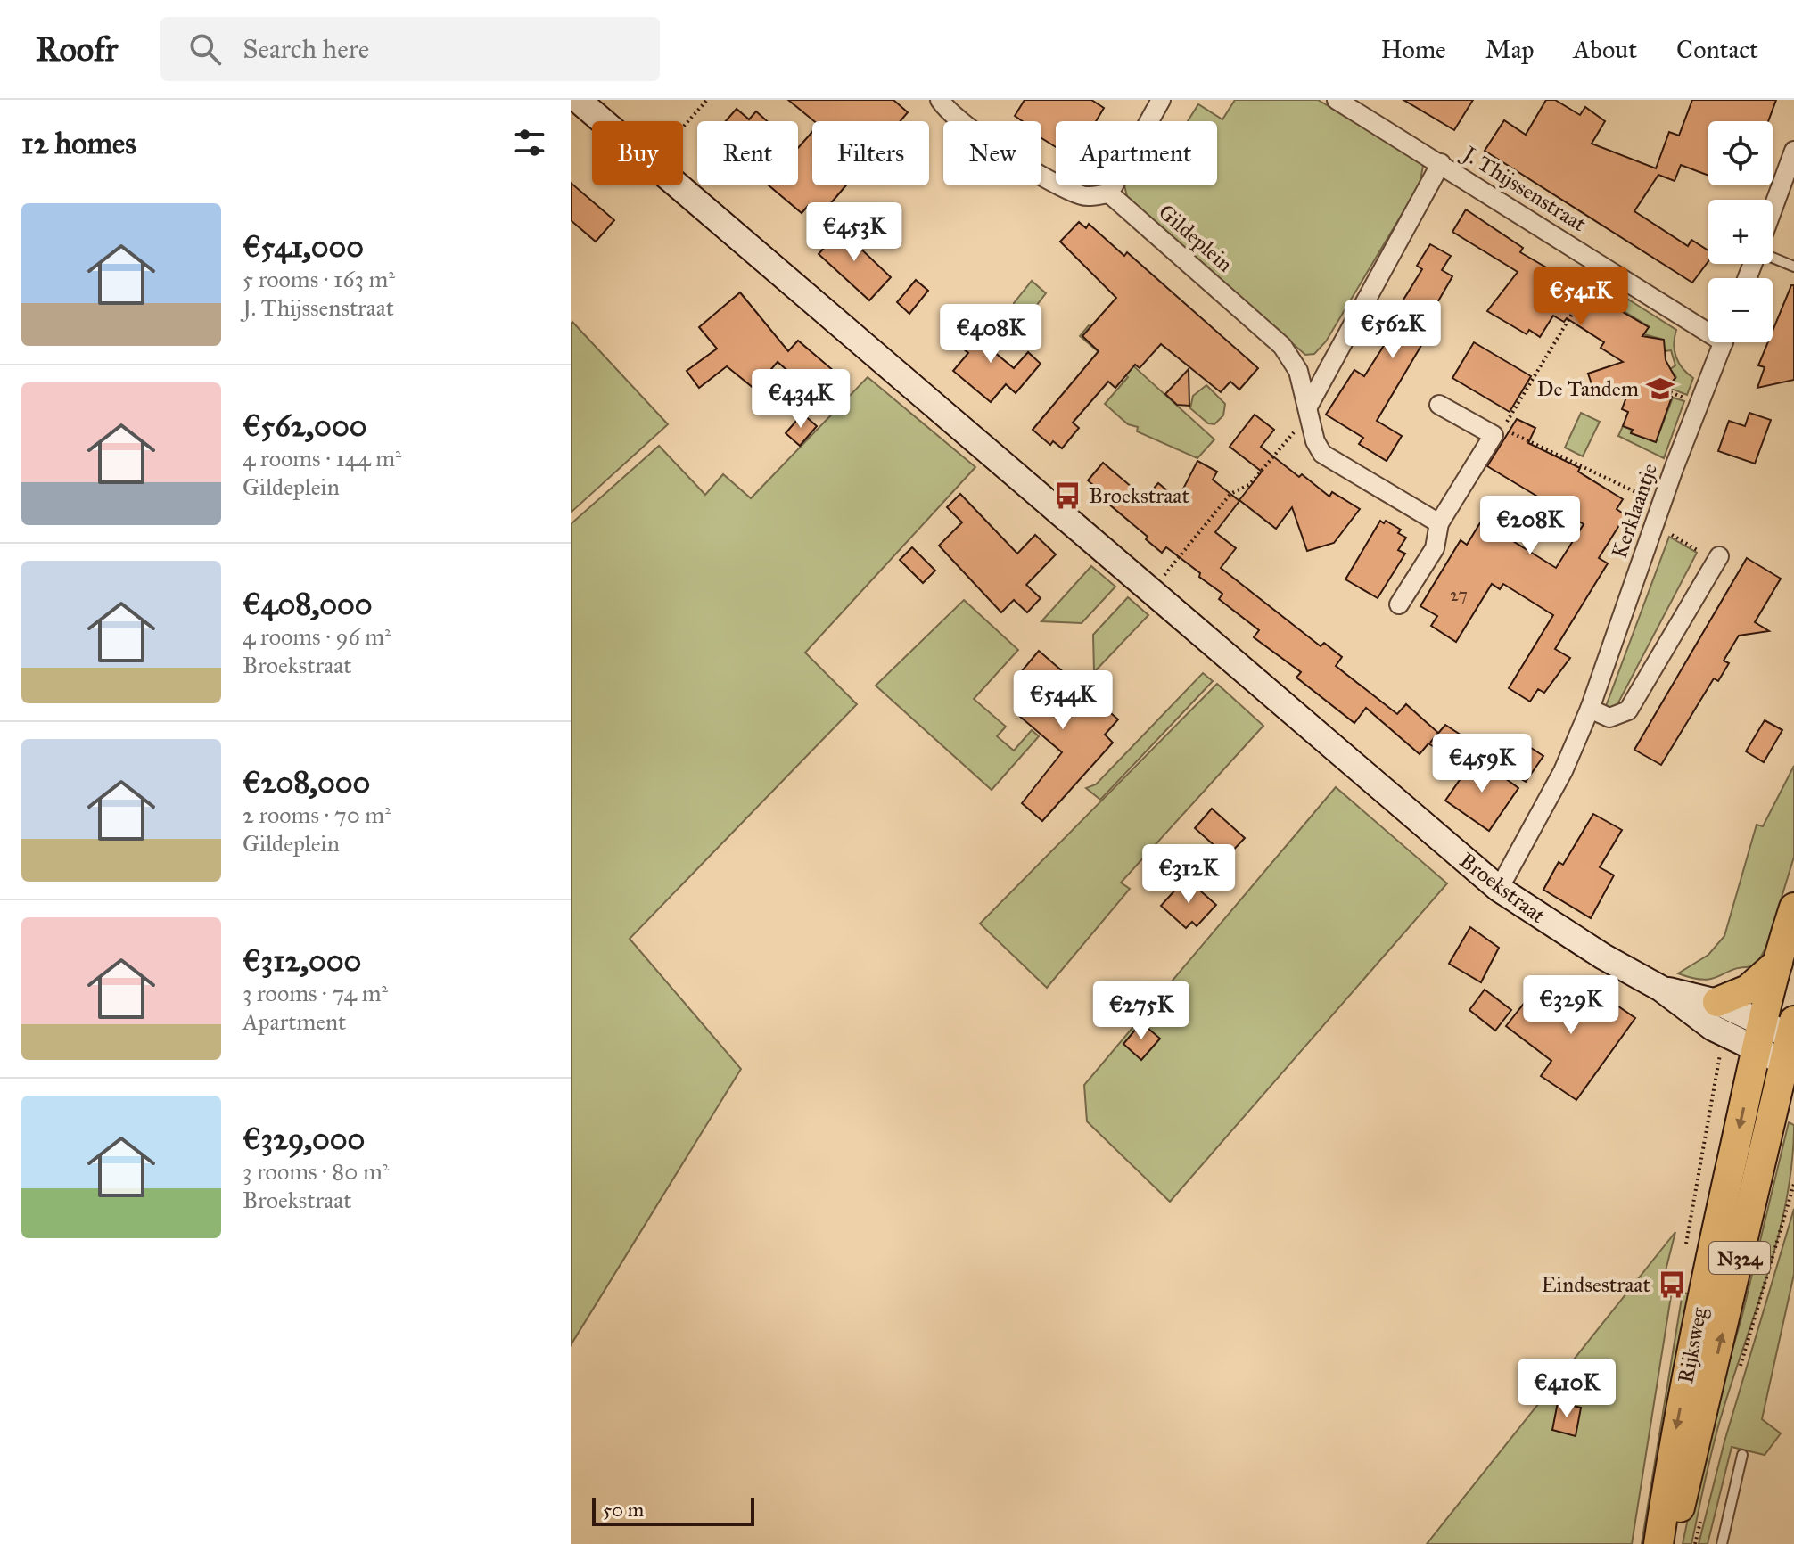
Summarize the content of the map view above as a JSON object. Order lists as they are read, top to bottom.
{
  "streets": {
    "main road": ["Broekstraat", "N324", "Rijksweg"],
    "street": ["J. Thijssenstraat", "Gildeplein", "Kerklaantje"]
  },
  "crossings": [
    ["Kerklaantje", "Broekstraat"],
    ["Broekstraat", "N324"],
    ["Broekstraat", "Rijksweg"],
    ["N324", "Rijksweg"]
  ],
  "places": {
    "school or university": ["De Tandem"],
    "bus stop": ["Broekstraat", "Eindsestraat"]
  },
  "house_numbers": ["27"],
  "scale_bar": "50 m",
  "page": {
    "header": "Roofr",
    "search": "Search here",
    "nav": [
      "Home",
      "Map",
      "About",
      "Contact"
    ],
    "heading": "12 homes",
    "map_buttons": ["+", "−"],
    "chip": [
      "Buy",
      "Rent",
      "Filters",
      "New",
      "Apartment"
    ],
    "list": [
      {
        "name": "€541,000",
        "note": "5 rooms · 163 m² · J. Thijssenstraat"
      },
      {
        "name": "€562,000",
        "note": "4 rooms · 144 m² · Gildeplein"
      },
      {
        "name": "€408,000",
        "note": "4 rooms · 96 m² · Broekstraat"
      },
      {
        "name": "€208,000",
        "note": "2 rooms · 70 m² · Gildeplein"
      },
      {
        "name": "€312,000",
        "note": "3 rooms · 74 m² · Apartment"
      },
      {
        "name": "€329,000",
        "note": "3 rooms · 80 m² · Broekstraat"
      }
    ],
    "price": [
      "€453K",
      "€541K",
      "€562K",
      "€408K",
      "€434K",
      "€208K",
      "€544K",
      "€459K",
      "€312K",
      "€329K",
      "€275K",
      "€410K"
    ],
    "scale": "50 m"
  }
}
